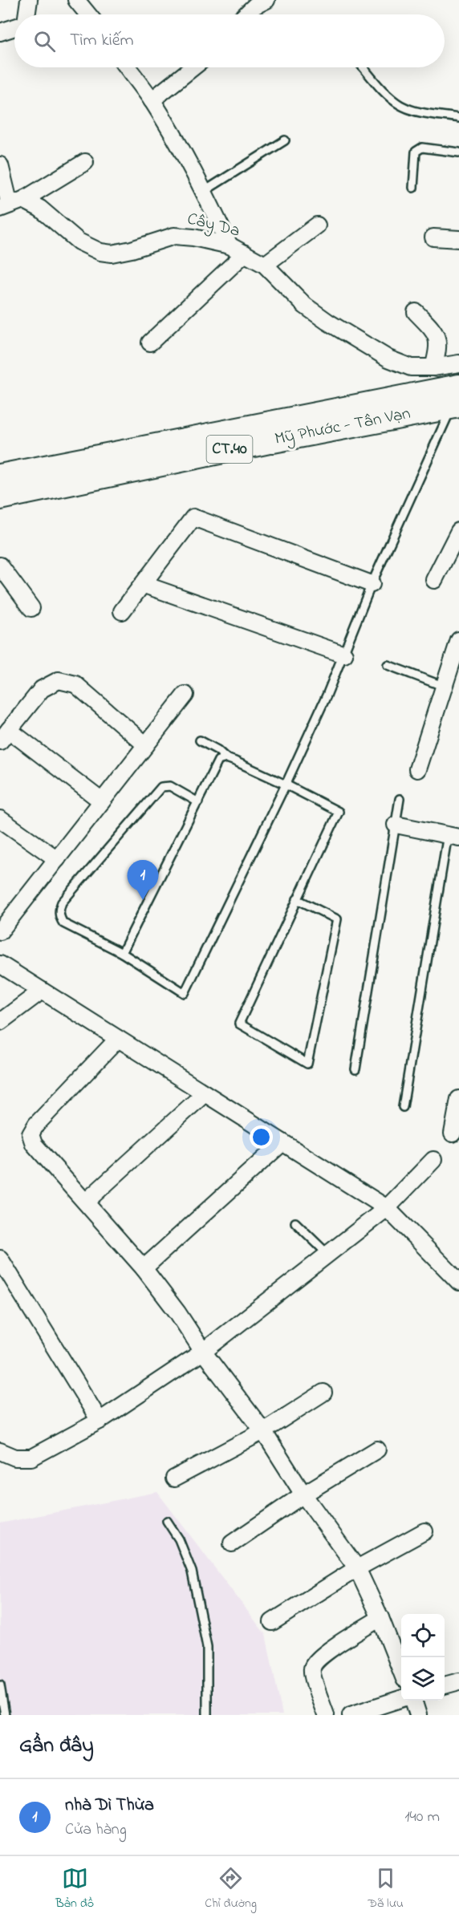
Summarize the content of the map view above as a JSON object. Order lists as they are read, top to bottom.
{
  "streets": {
    "main road": ["Mỹ Phước - Tân Vạn", "CT.40"],
    "street": ["Cây Da"]
  },
  "page": {
    "search": "Tìm kiếm",
    "pins": "1",
    "heading": "Gần đây",
    "list": [
      {
        "mark": "1",
        "name": "nhà Dì Thừa",
        "note": "Cửa hàng",
        "value": "140 m"
      }
    ],
    "nav": ["Bản đồ", "Chỉ đường", "Đã lưu"]
  }
}
